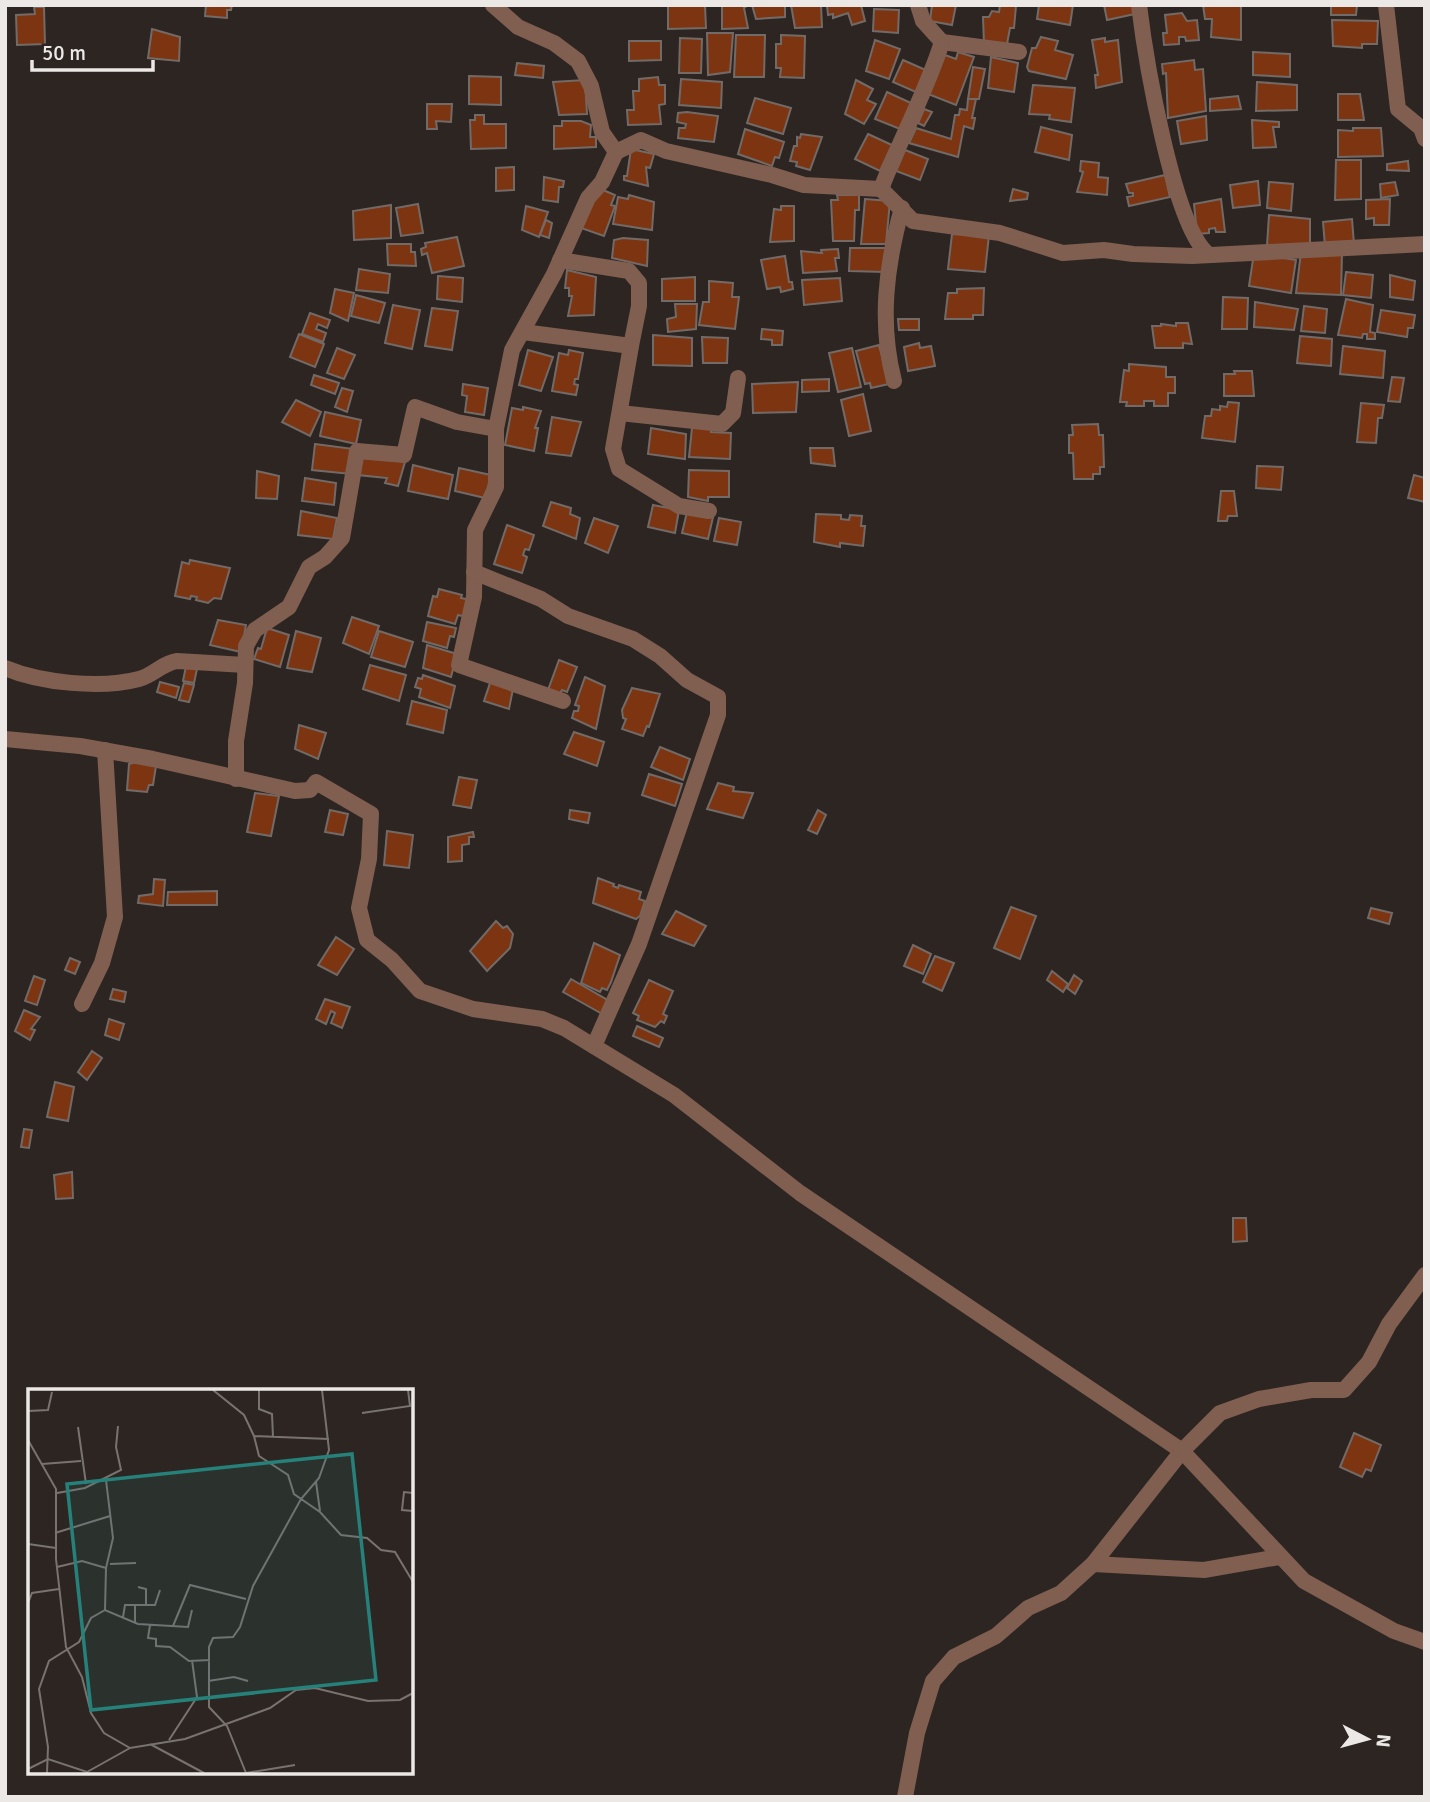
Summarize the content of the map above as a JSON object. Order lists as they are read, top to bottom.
{
  "scale_bar": "50 m",
  "north": "right"
}
